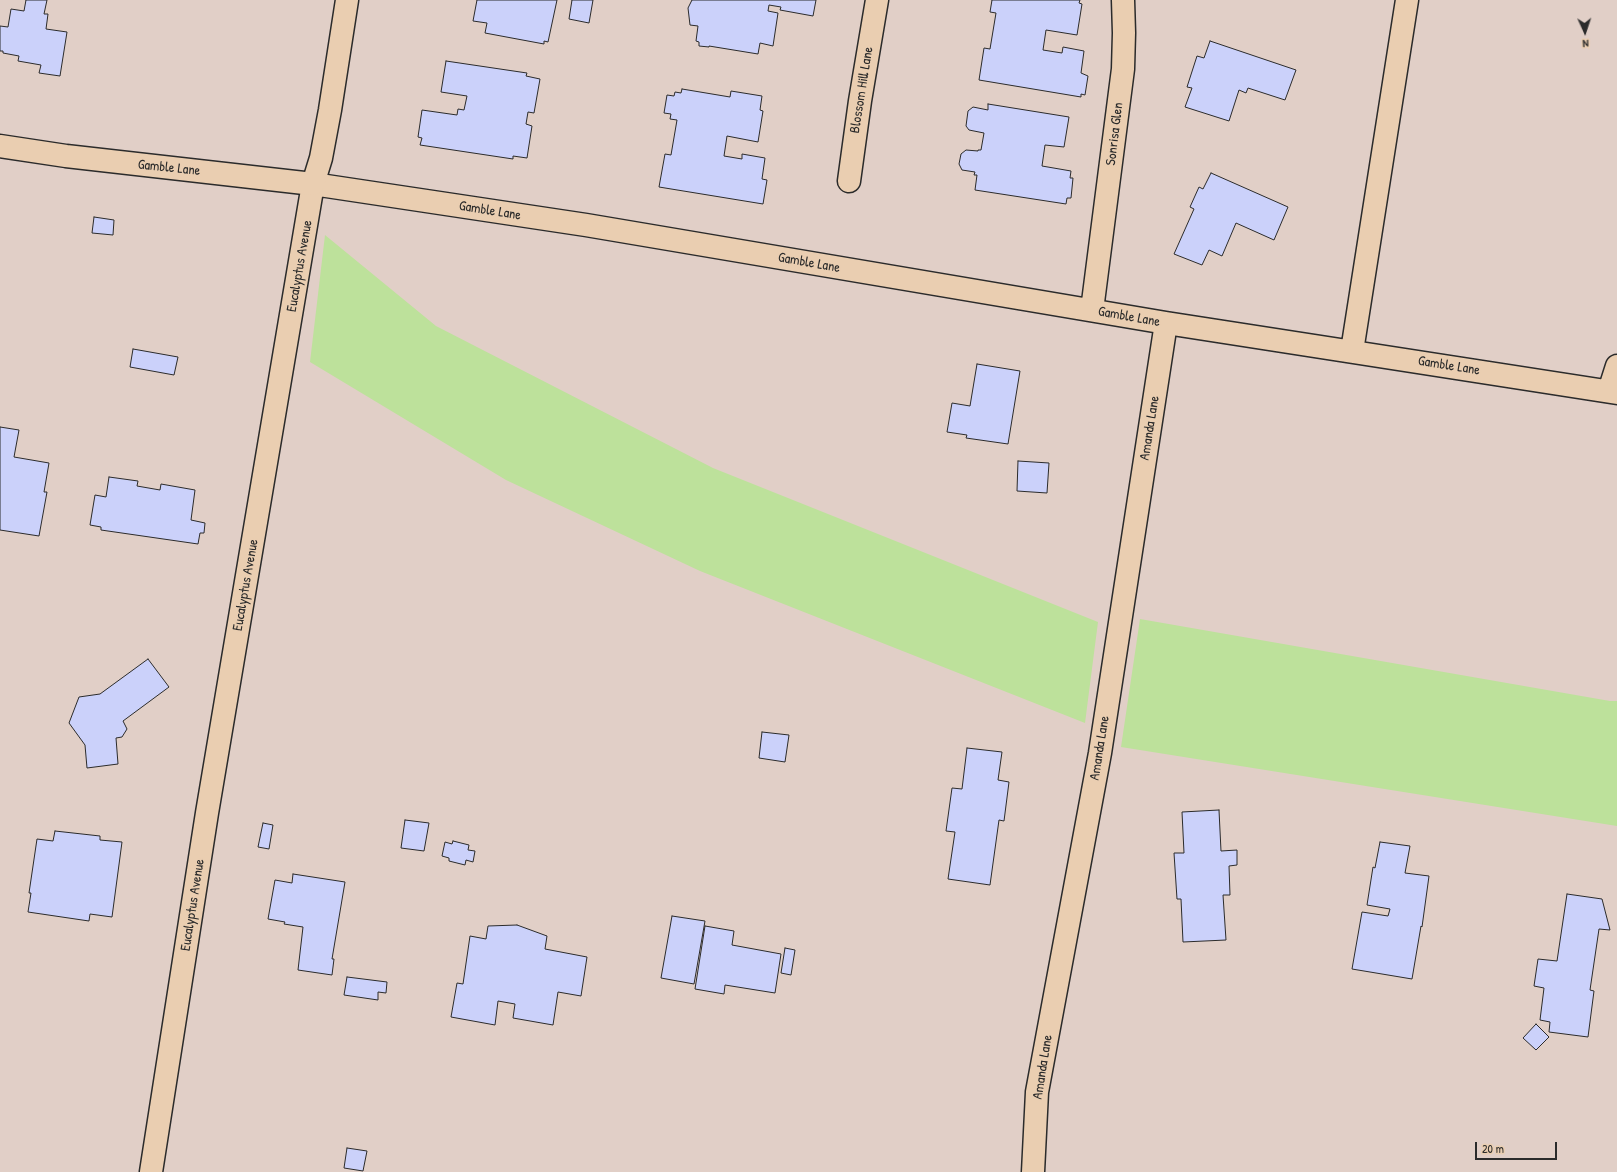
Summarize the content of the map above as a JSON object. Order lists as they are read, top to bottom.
{
  "streets": {
    "street": [
      "Blossom Hill Lane",
      "Sonrisa Glen",
      "Gamble Lane",
      "Eucalyptus Avenue",
      "Amanda Lane"
    ]
  },
  "crossings": [
    ["Sonrisa Glen", "Gamble Lane"],
    ["Gamble Lane", "Eucalyptus Avenue"],
    ["Gamble Lane", "Amanda Lane"]
  ],
  "scale_bar": "20 m",
  "north": "bottom"
}
